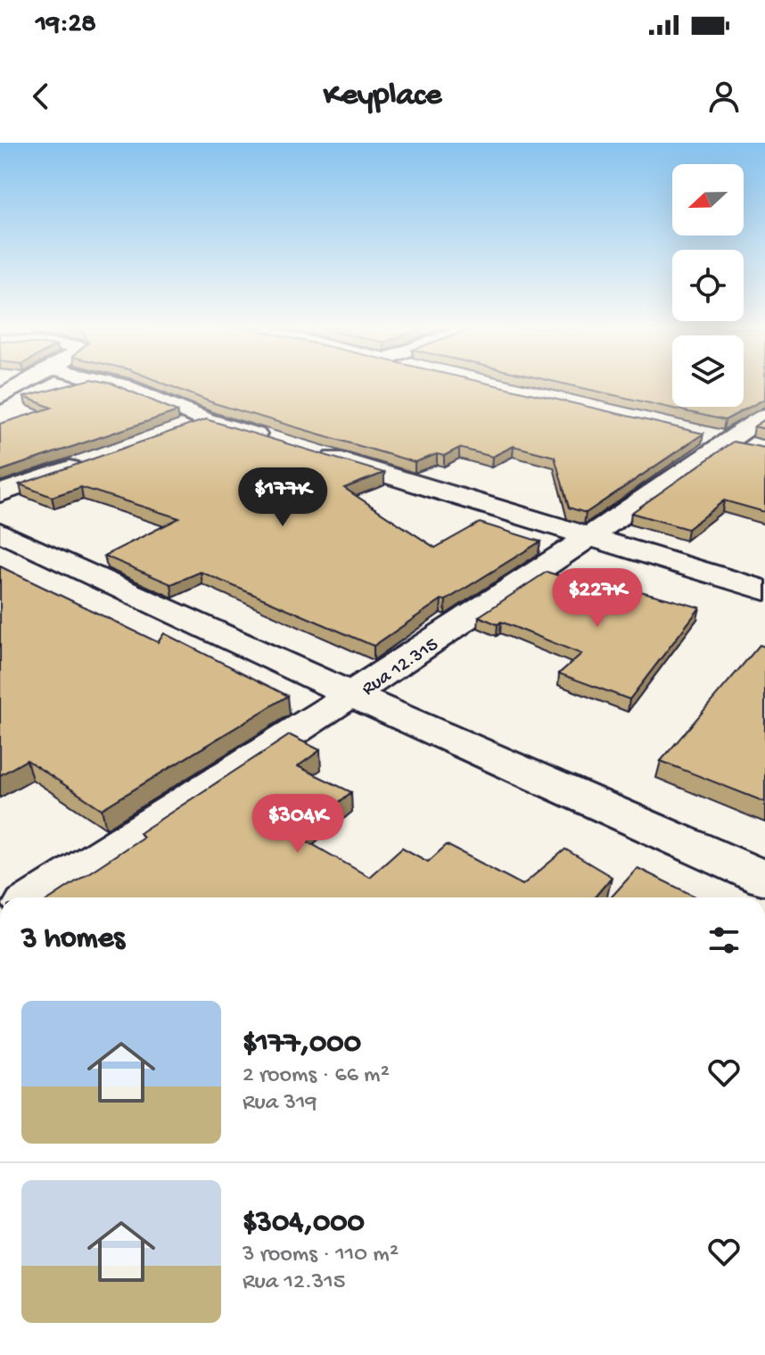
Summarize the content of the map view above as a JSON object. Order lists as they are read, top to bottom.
{
  "streets": {
    "street": ["Rua 12.315"]
  },
  "north": "left",
  "page": {
    "status": "19:28",
    "header": "Keyplace",
    "price": ["$177K", "$227K", "$304K"],
    "heading": "3 homes",
    "list": [
      {
        "name": "$177,000",
        "note": "2 rooms · 66 m² · Rua 319"
      },
      {
        "name": "$304,000",
        "note": "3 rooms · 110 m² · Rua 12.315"
      }
    ]
  }
}
